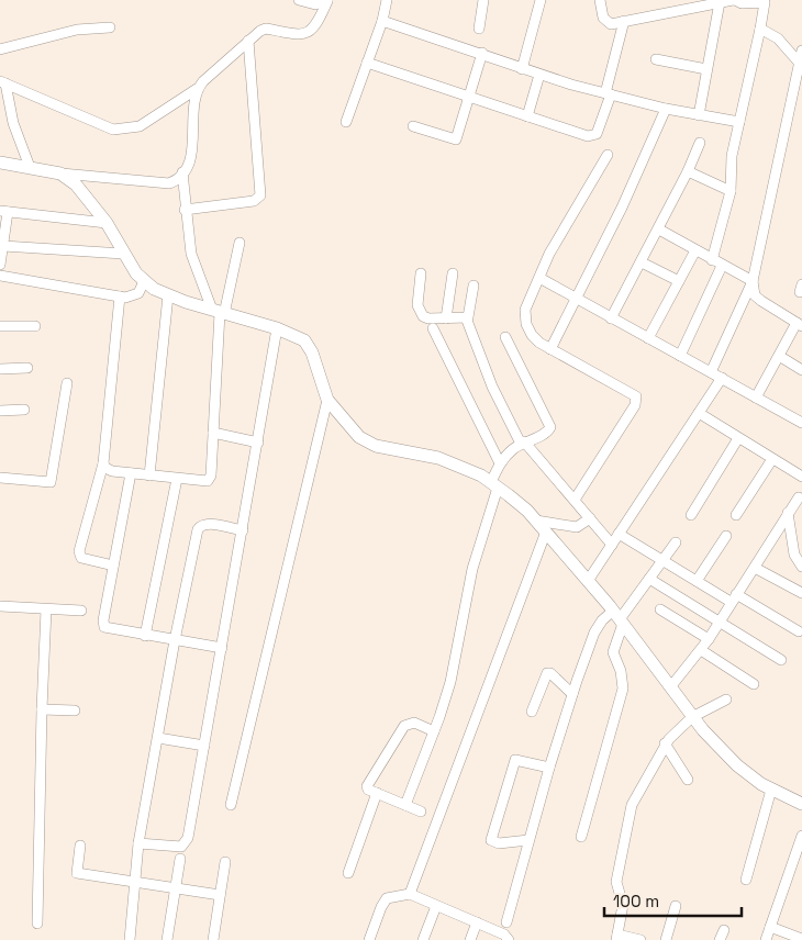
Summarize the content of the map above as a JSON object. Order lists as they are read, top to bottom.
{
  "scale_bar": "100 m"
}
